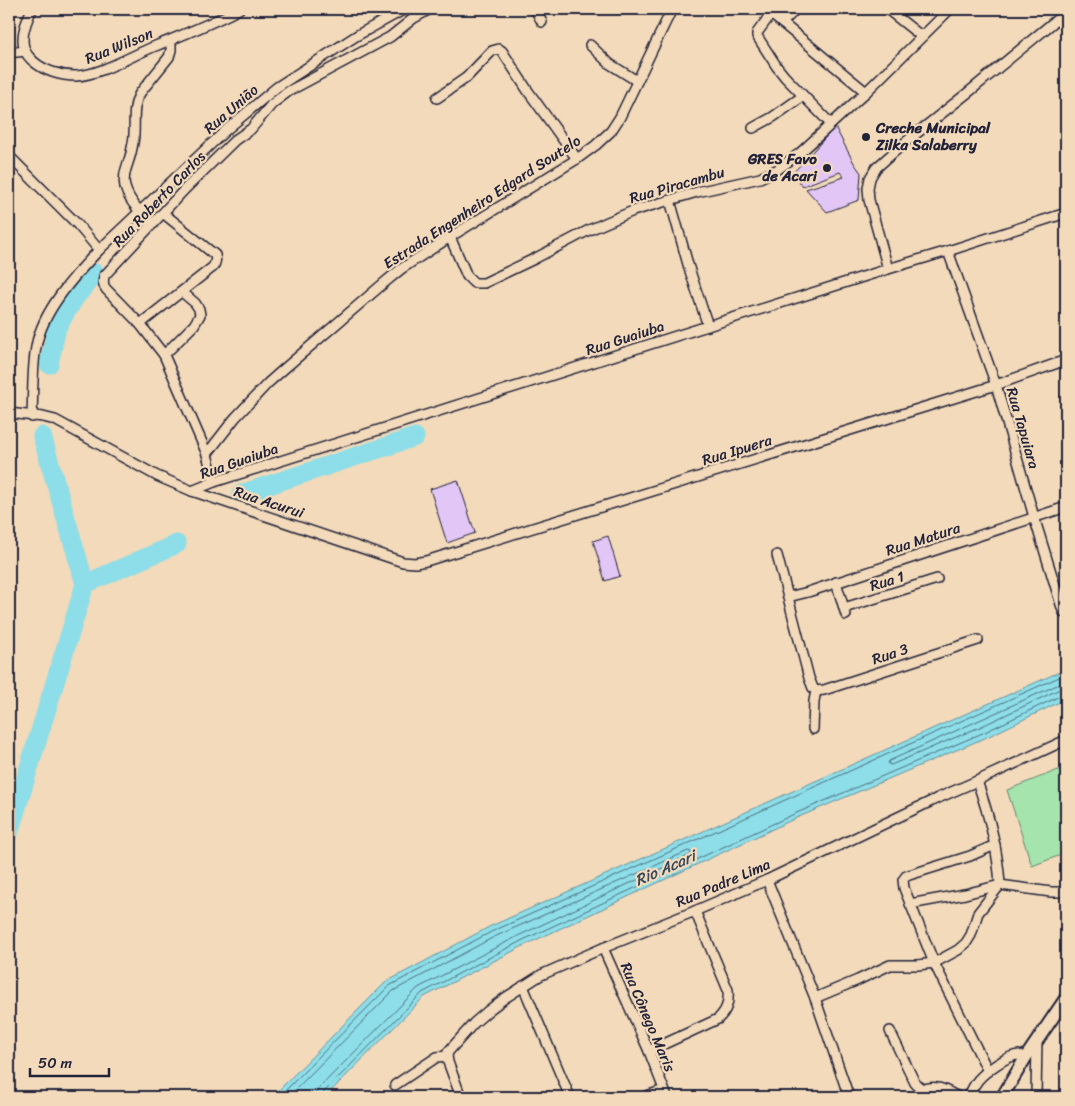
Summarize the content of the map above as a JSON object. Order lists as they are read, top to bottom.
{
  "streets": {
    "street": [
      "Rua Wilson",
      "Rua União",
      "Rua Piracambu",
      "Rua Roberto Carlos",
      "Estrada Engenheiro Edgard Soutelo",
      "Rua Guaiuba",
      "Rua Tapuiara",
      "Rua Ipuera",
      "Rua Acurui",
      "Rua Matura",
      "Rua 1",
      "Rua 3",
      "Rua Padre Lima",
      "Rua Cônego Maris"
    ]
  },
  "crossings": [
    ["Rua União", "Rua Acurui"],
    ["Rua Piracambu", "Estrada Engenheiro Edgard Soutelo"],
    ["Rua Roberto Carlos", "Estrada Engenheiro Edgard Soutelo"],
    ["Rua Roberto Carlos", "Rua Guaiuba"],
    ["Rua Guaiuba", "Rua Tapuiara"],
    ["Rua Guaiuba", "Rua Acurui"],
    ["Rua Tapuiara", "Rua Ipuera"],
    ["Rua Tapuiara", "Rua Matura"],
    ["Rua Ipuera", "Rua Acurui"],
    ["Rua Matura", "Rua 1"],
    ["Rua Padre Lima", "Rua Cônego Maris"]
  ],
  "water": ["Rio Acari"],
  "places": ["Creche Municipal Zilka Salaberry", "GRES Favo de Acari"],
  "scale_bar": "50 m"
}
